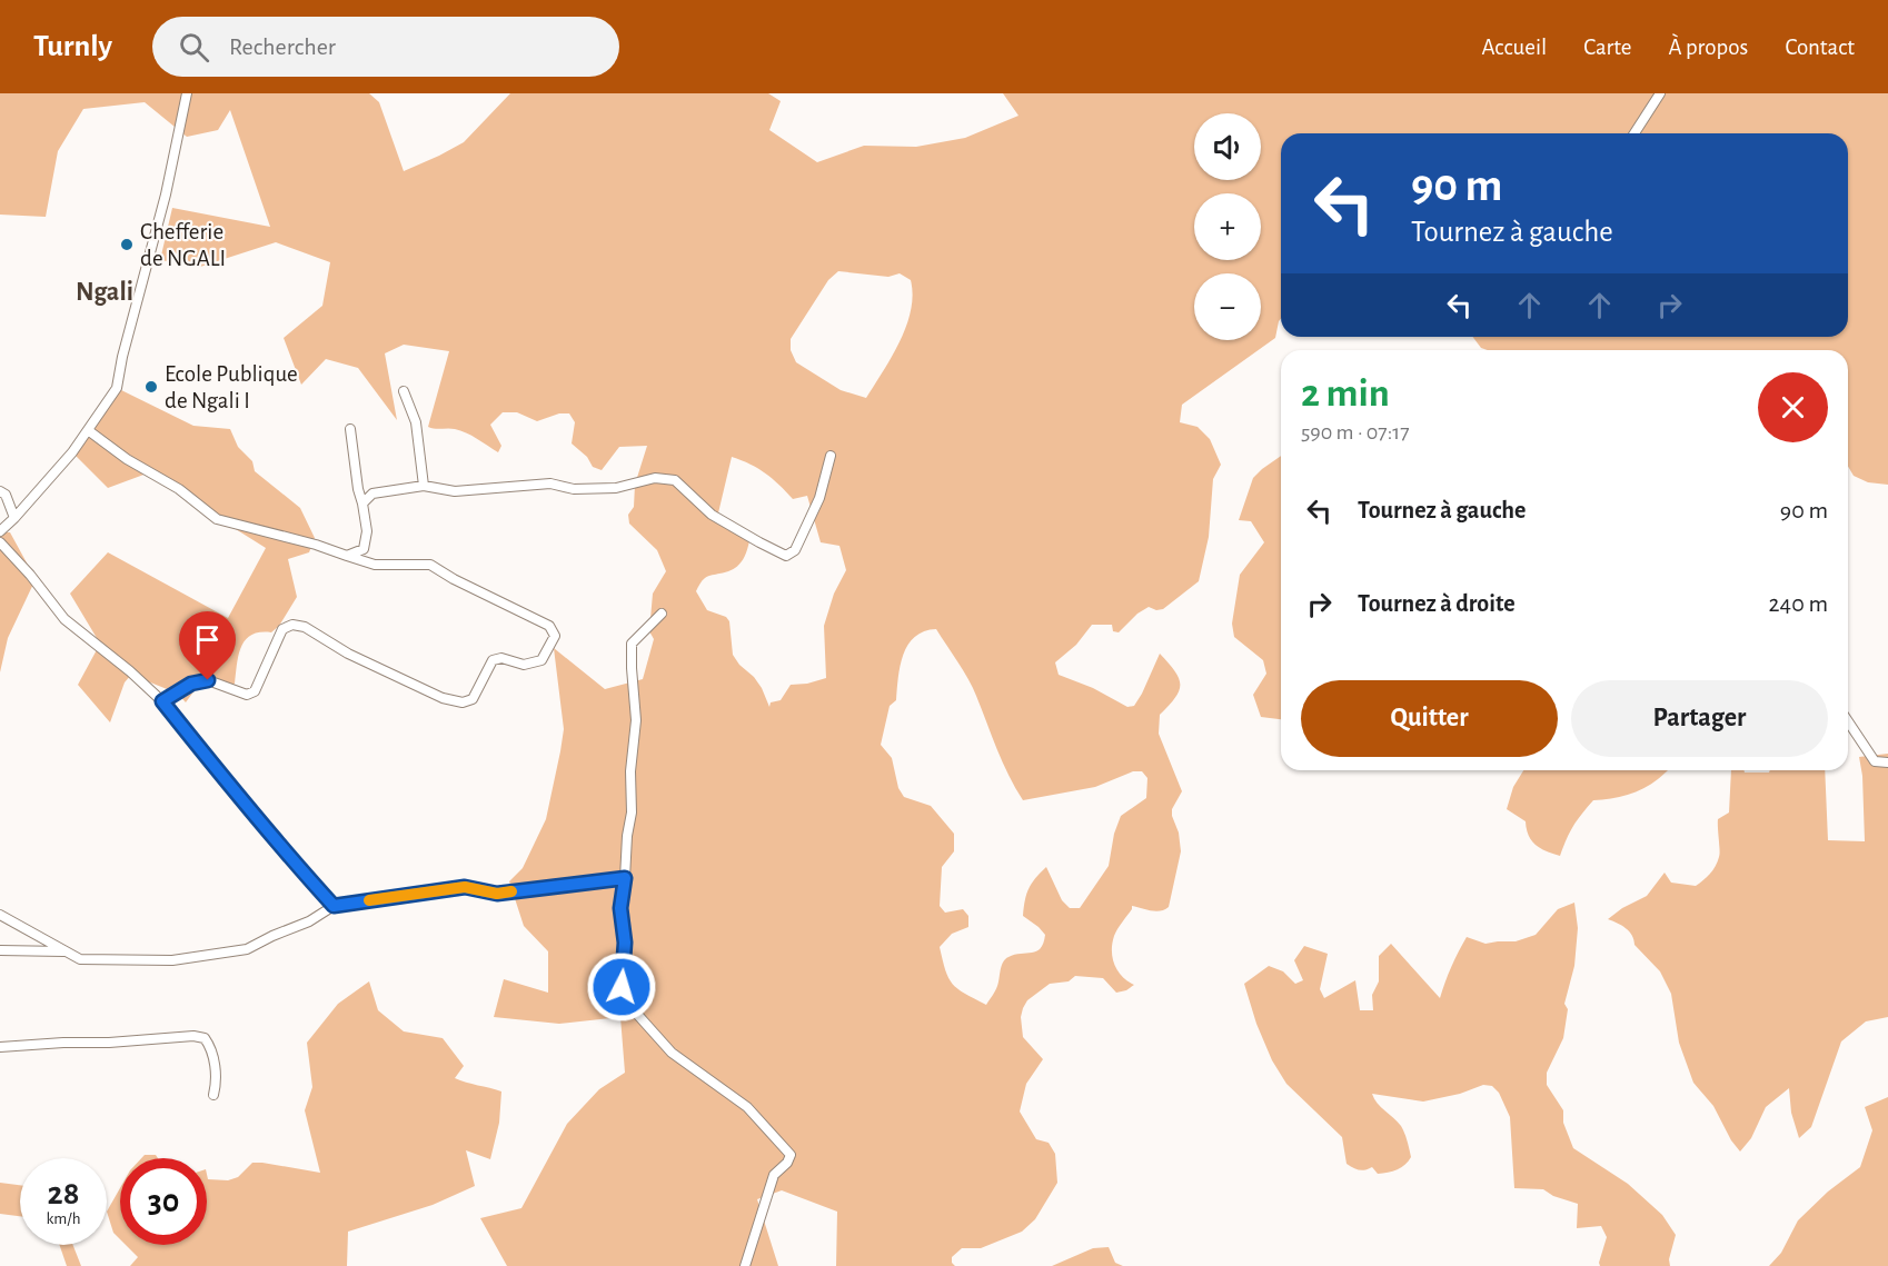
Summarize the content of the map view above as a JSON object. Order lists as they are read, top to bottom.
{
  "districts": ["Ngali"],
  "places": ["Chefferie de NGALI", "Ecole Publique de Ngali I"],
  "page": {
    "header": "Turnly",
    "search": "Rechercher",
    "nav": [
      "Accueil",
      "Carte",
      "À propos",
      "Contact"
    ],
    "map_buttons": ["+", "−"],
    "turn": ["90 m", "Tournez à gauche"],
    "heading": ["2 min", "590 m · 07:17"],
    "list": [
      {
        "name": "Tournez à gauche",
        "value": "90 m"
      },
      {
        "name": "Tournez à droite",
        "value": "240 m"
      }
    ],
    "buttons": ["Quitter", "Partager"],
    "speed": "28 km/h",
    "limit": "30"
  }
}
